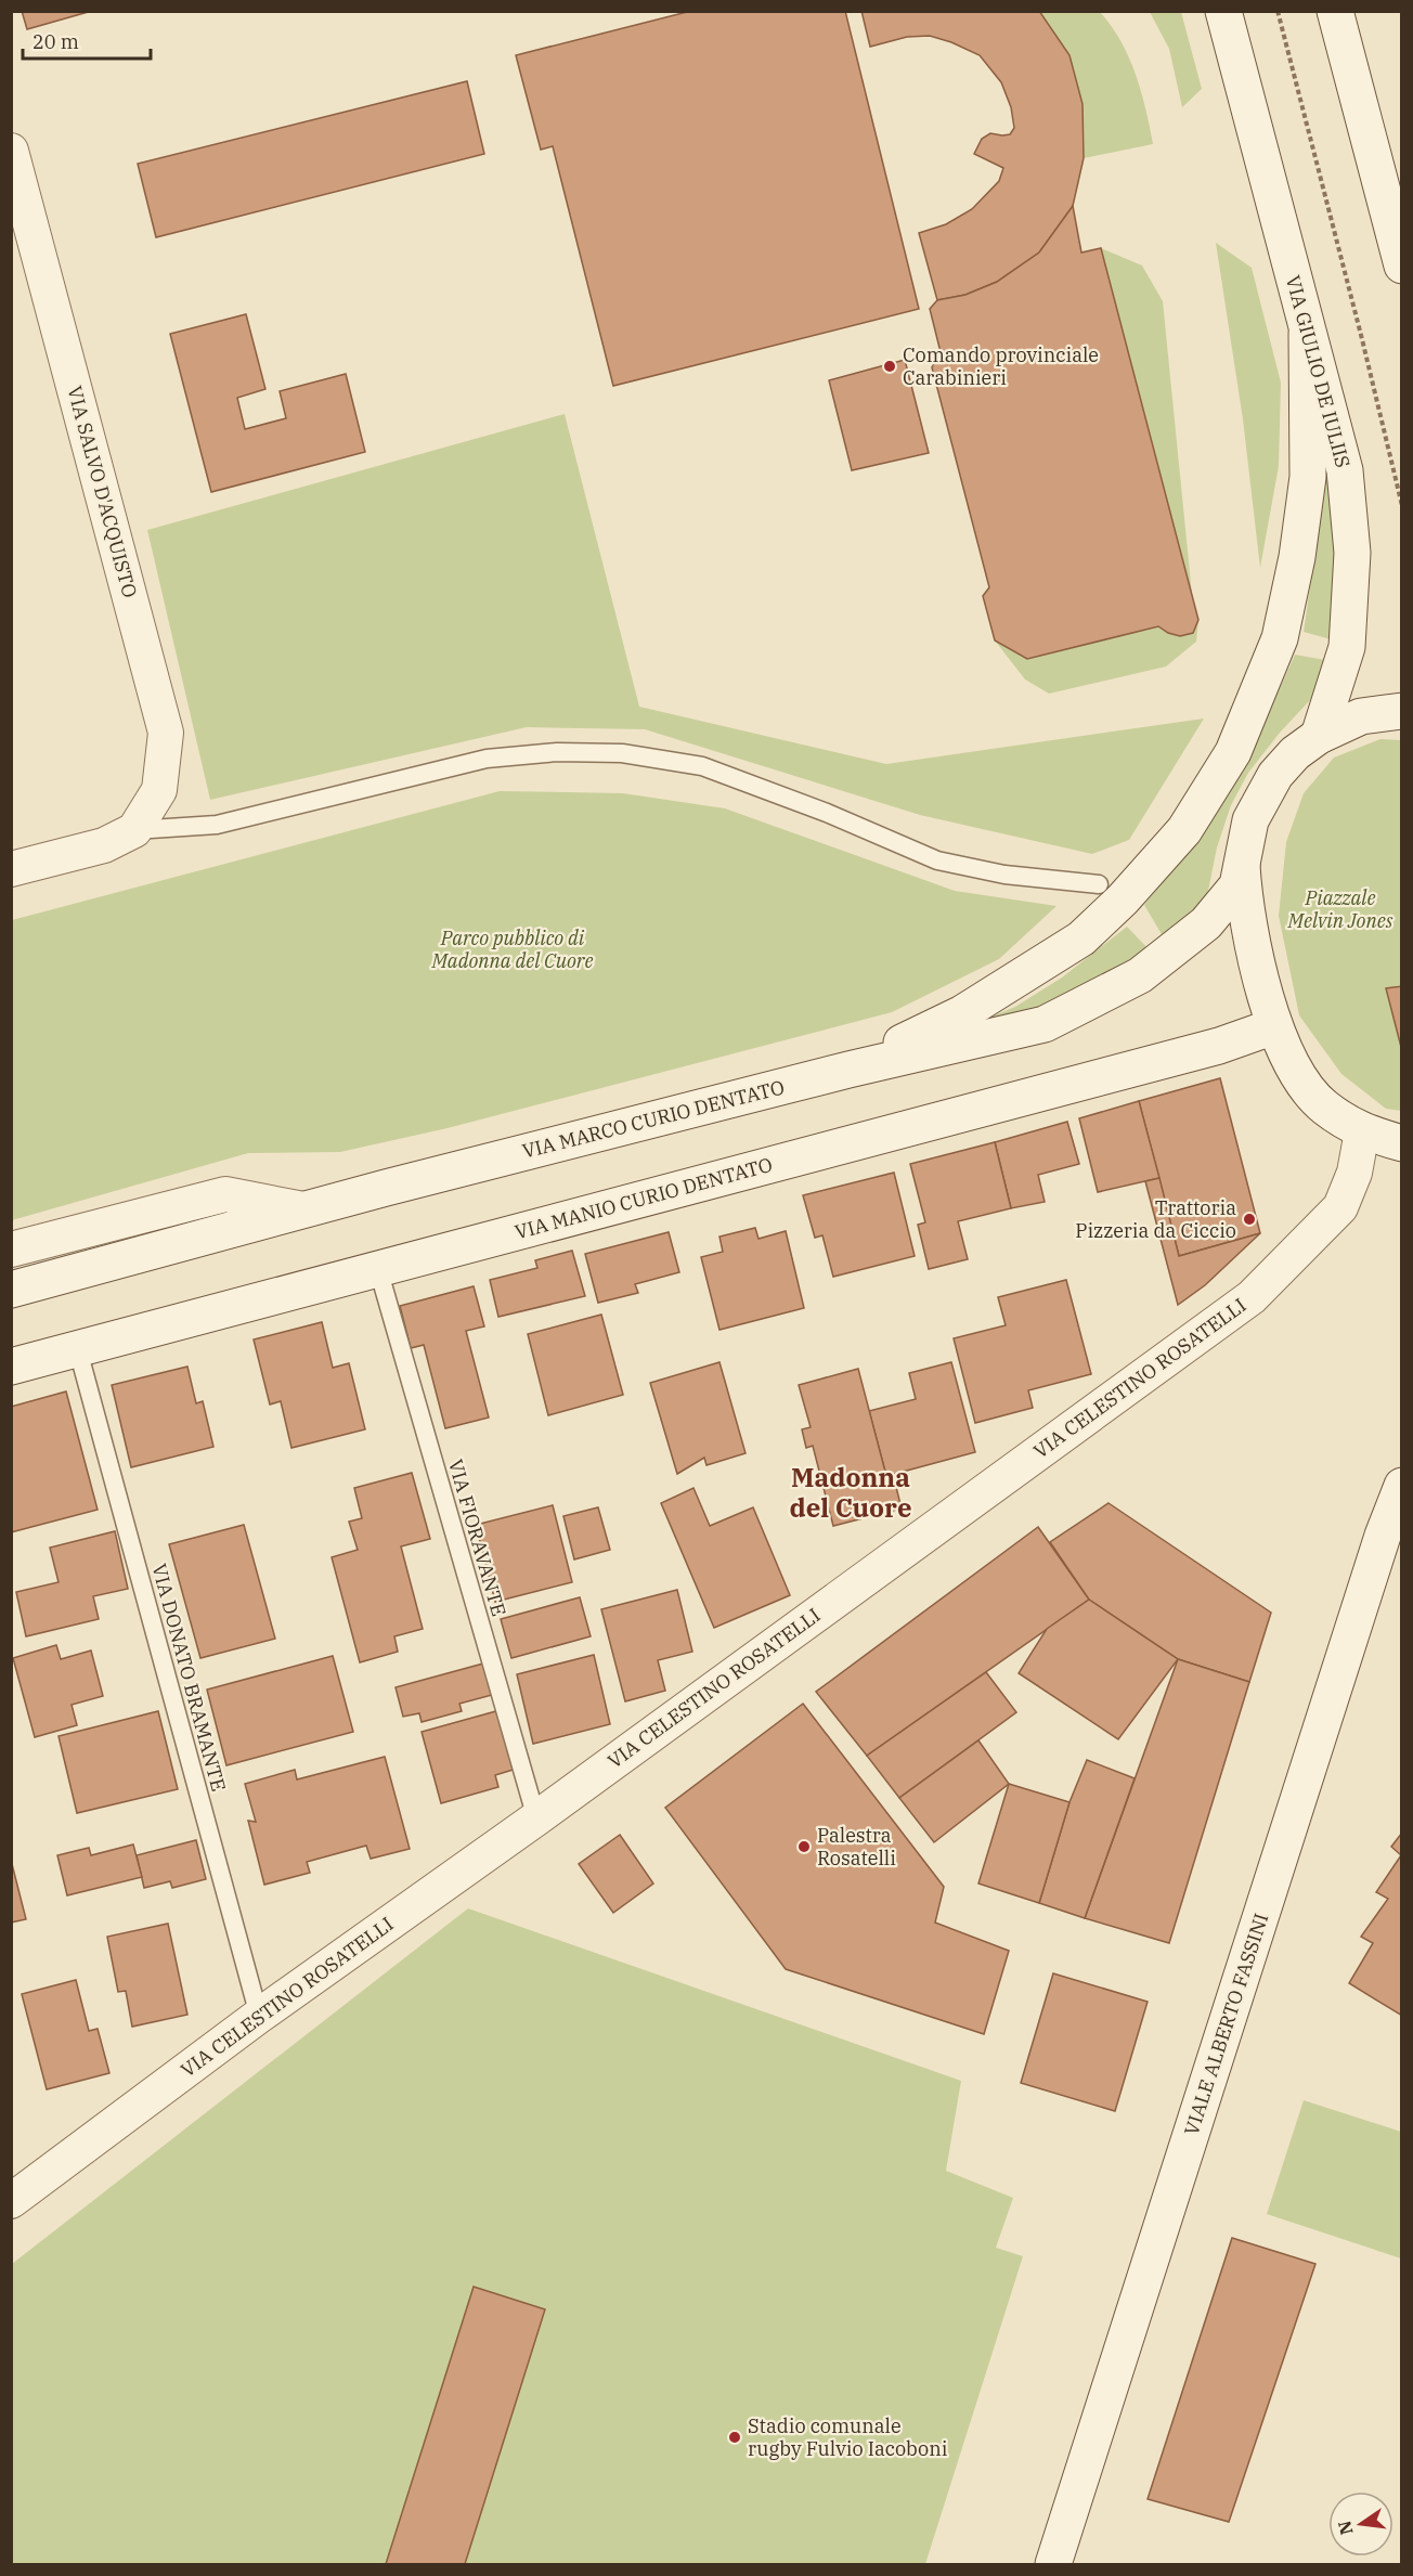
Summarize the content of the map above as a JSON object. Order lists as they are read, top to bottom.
{
  "streets": {
    "main road": [
      "VIA GIULIO DE IULIIS",
      "VIA MARCO CURIO DENTATO",
      "VIA MANIO CURIO DENTATO",
      "VIALE ALBERTO FASSINI"
    ],
    "street": ["VIA SALVO D'ACQUISTO", "VIA CELESTINO ROSATELLI"],
    "lane": ["VIA FIORAVANTE", "VIA DONATO BRAMANTE"]
  },
  "crossings": [
    ["VIA MANIO CURIO DENTATO", "VIA FIORAVANTE"],
    ["VIA MANIO CURIO DENTATO", "VIA DONATO BRAMANTE"],
    ["VIA CELESTINO ROSATELLI", "VIA FIORAVANTE"],
    ["VIA CELESTINO ROSATELLI", "VIA DONATO BRAMANTE"]
  ],
  "districts": ["Madonna del Cuore"],
  "parks": ["Piazzale Melvin Jones", "Parco pubblico di Madonna del Cuore"],
  "places": [
    "Comando provinciale Carabinieri",
    "Trattoria Pizzeria da Ciccio",
    "Palestra Rosatelli",
    "Stadio comunale rugby Fulvio Iacoboni"
  ],
  "scale_bar": "20 m",
  "north": "left"
}
